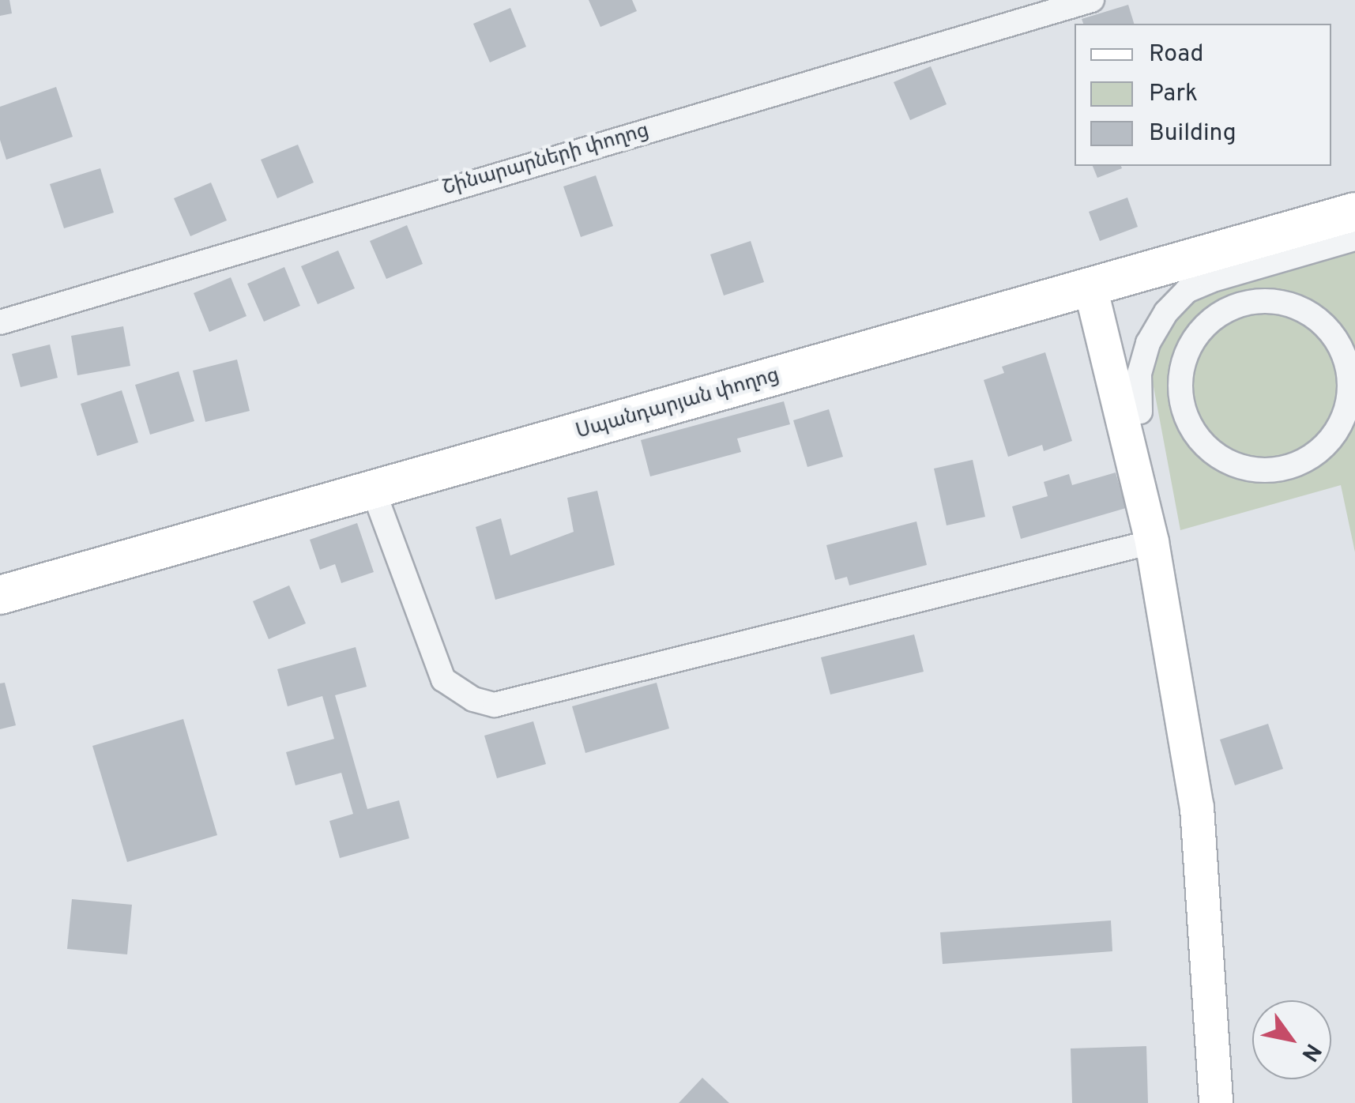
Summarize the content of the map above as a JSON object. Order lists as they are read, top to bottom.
{
  "streets": {
    "main road": ["Սպանդարյան փողոց"],
    "street": ["Շինարարների փողոց"]
  },
  "legend": ["Road", "Park", "Building"],
  "north": "bottom right"
}
